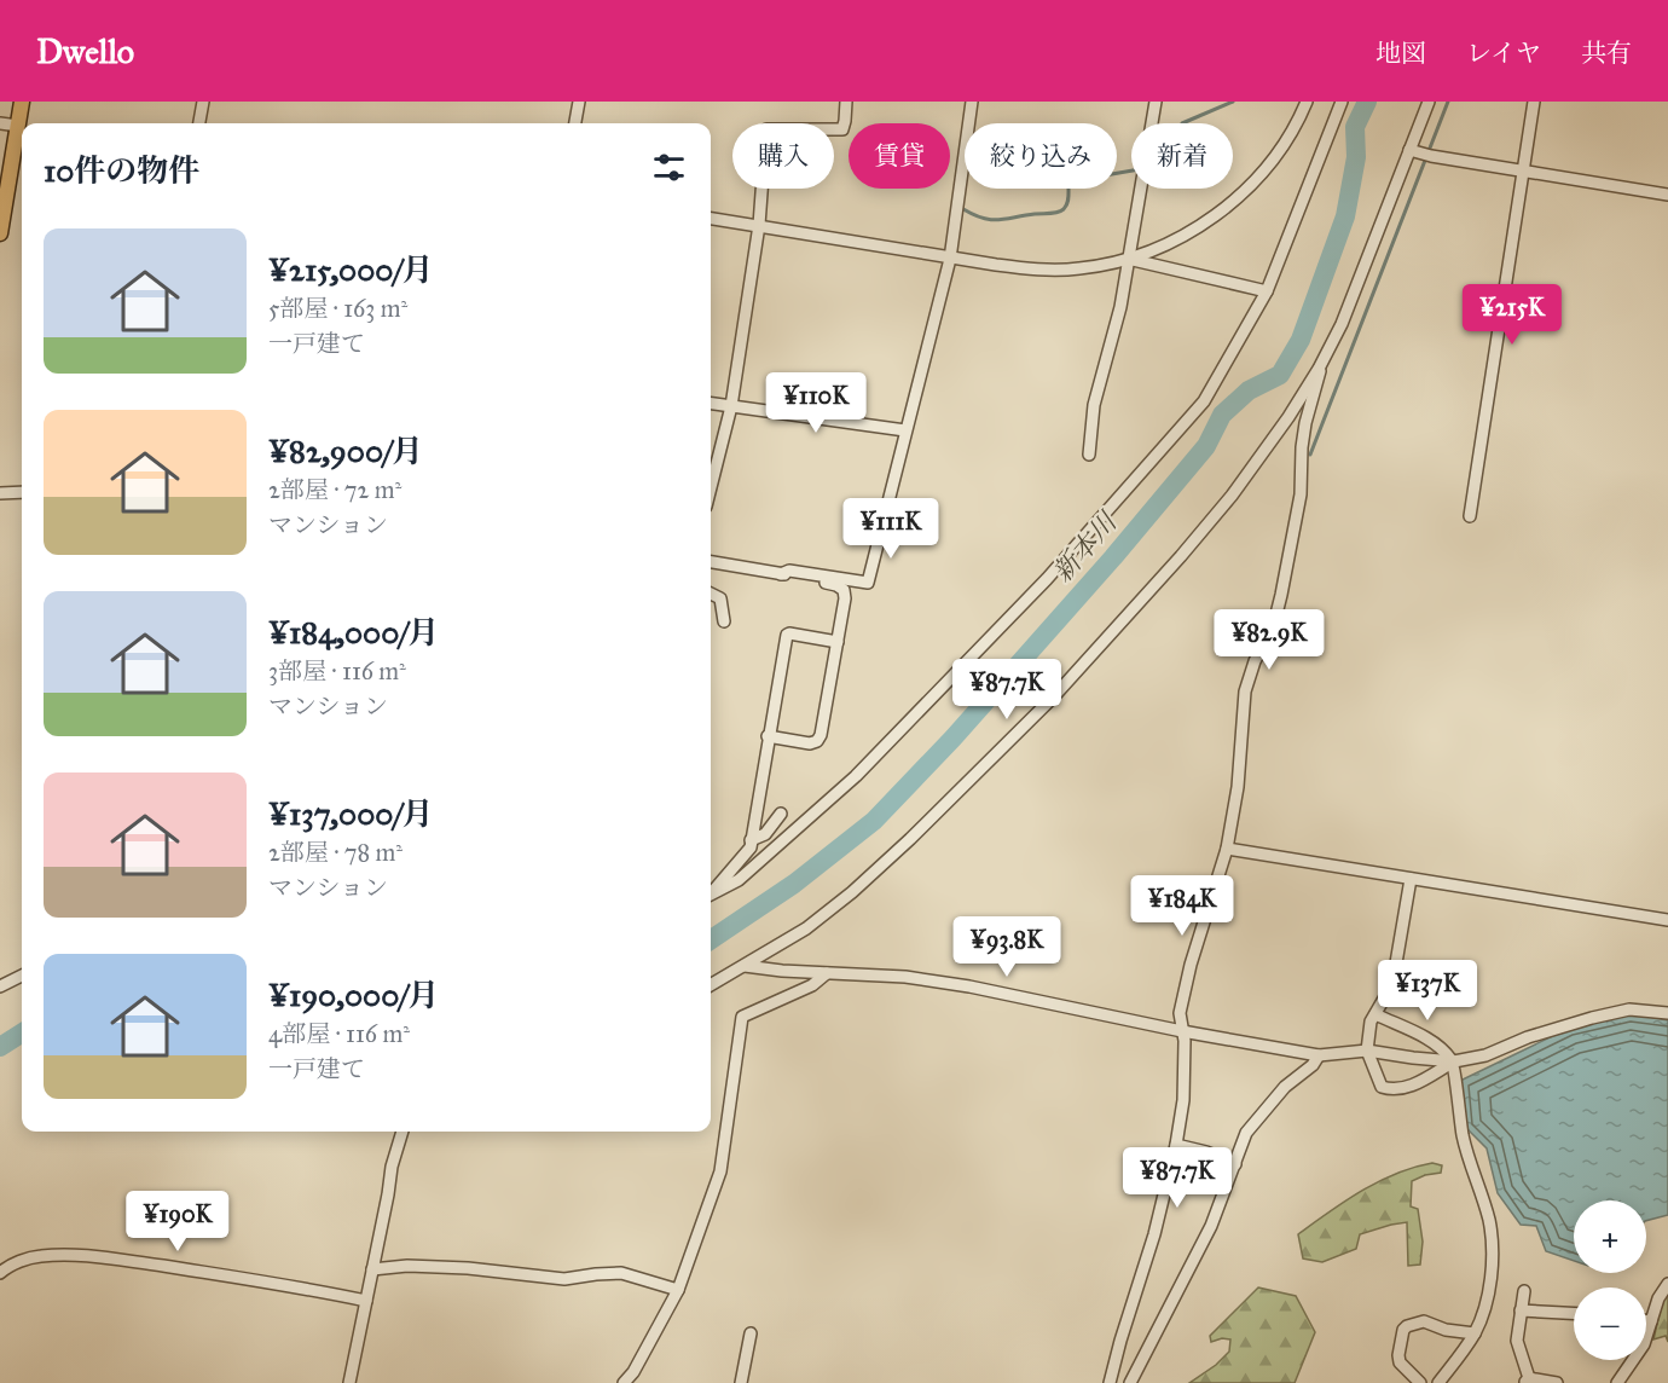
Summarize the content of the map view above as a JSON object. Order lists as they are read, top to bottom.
{
  "water": ["新本川"],
  "page": {
    "header": "Dwello",
    "nav": ["地図", "レイヤ", "共有"],
    "chip": [
      "購入",
      "賃貸",
      "絞り込み",
      "新着"
    ],
    "heading": "10件の物件",
    "list": [
      {
        "name": "¥215,000/月",
        "note": "5部屋 · 163 m² · 一戸建て"
      },
      {
        "name": "¥82,900/月",
        "note": "2部屋 · 72 m² · マンション"
      },
      {
        "name": "¥184,000/月",
        "note": "3部屋 · 116 m² · マンション"
      },
      {
        "name": "¥137,000/月",
        "note": "2部屋 · 78 m² · マンション"
      },
      {
        "name": "¥190,000/月",
        "note": "4部屋 · 116 m² · 一戸建て"
      }
    ],
    "price": [
      "¥215K",
      "¥110K",
      "¥111K",
      "¥82.9K",
      "¥87.7K",
      "¥184K",
      "¥93.8K",
      "¥137K",
      "¥87.7K",
      "¥190K"
    ],
    "map_buttons": ["+", "−"]
  }
}
